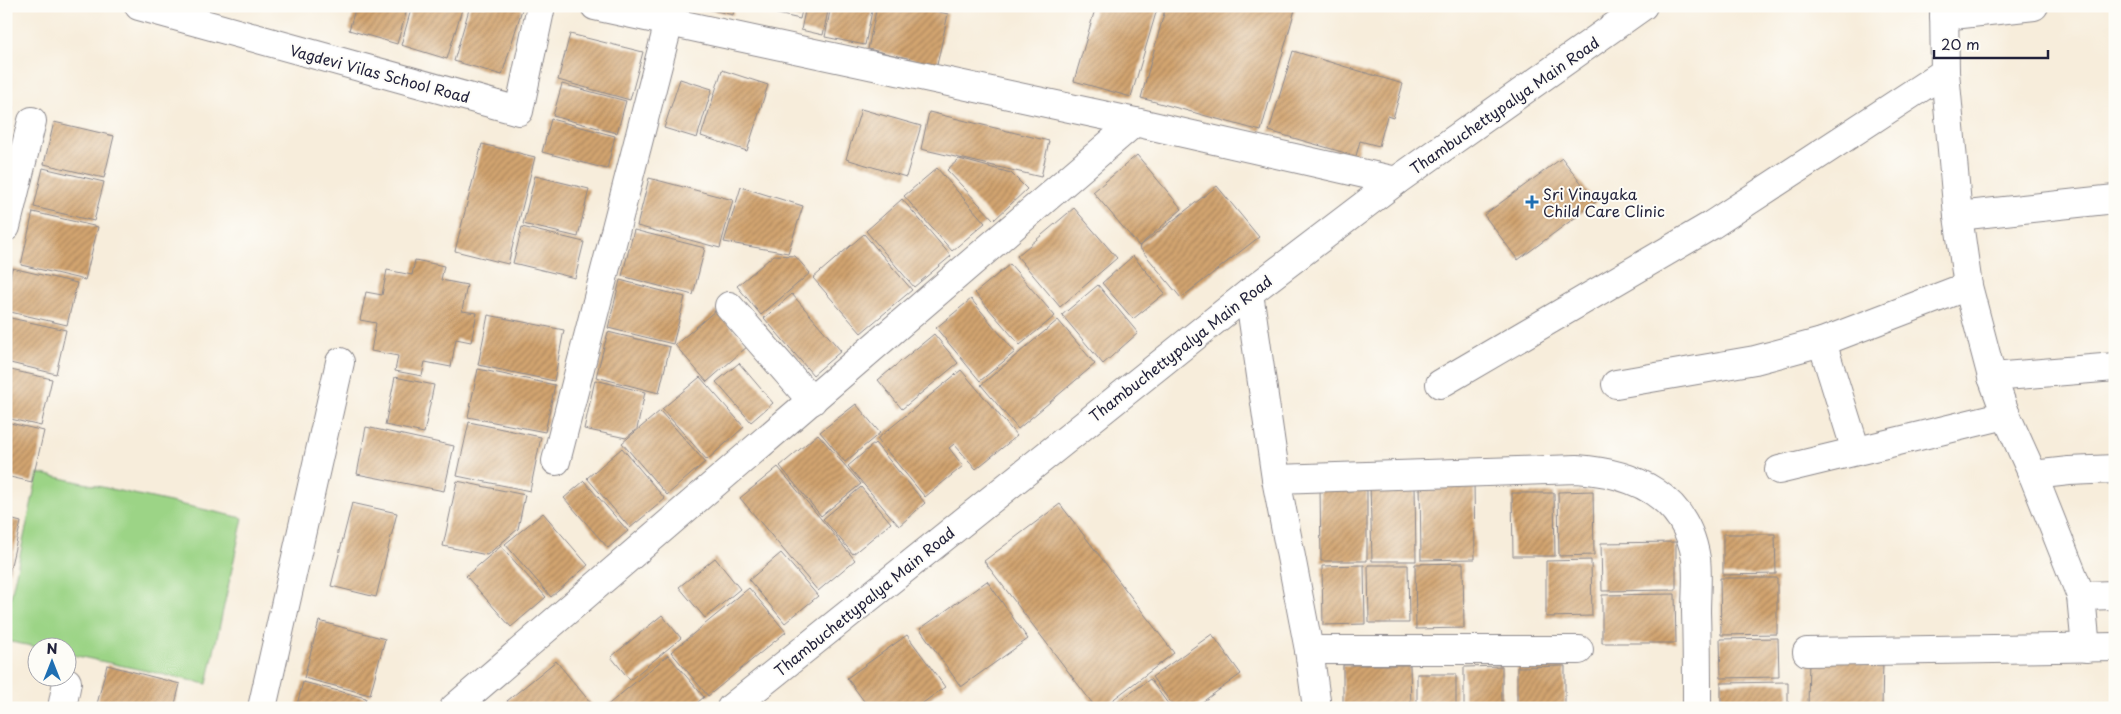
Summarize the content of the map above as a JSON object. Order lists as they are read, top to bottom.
{
  "streets": {
    "street": ["Vagdevi Vilas School Road", "Thambuchettypalya Main Road"]
  },
  "places": {
    "health": ["Sri Vinayaka Child Care Clinic"]
  },
  "scale_bar": "20 m",
  "north": "top"
}
